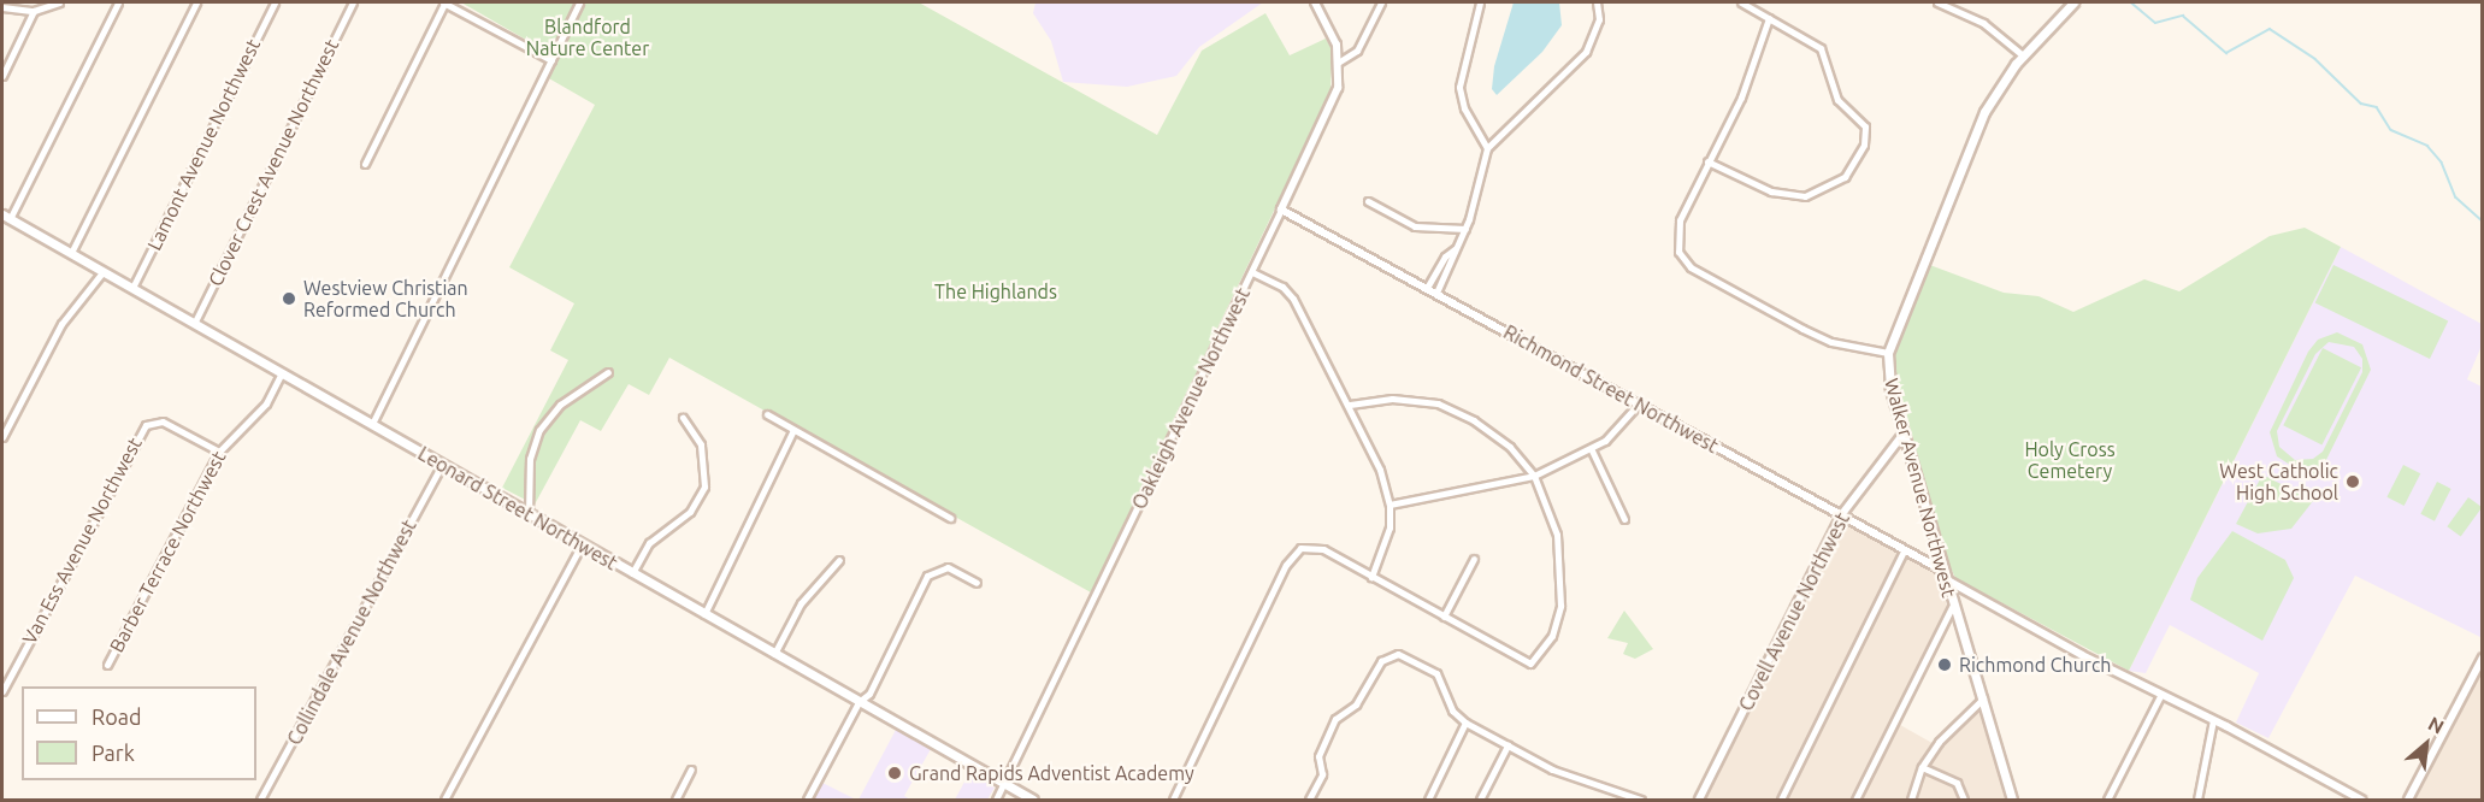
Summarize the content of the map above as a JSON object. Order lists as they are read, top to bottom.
{
  "streets": {
    "main road": ["Walker Avenue Northwest", "Leonard Street Northwest"],
    "street": [
      "Lamont Avenue Northwest",
      "Clover Crest Avenue Northwest",
      "Richmond Street Northwest",
      "Oakleigh Avenue Northwest",
      "Van Ess Avenue Northwest",
      "Barber Terrace Northwest",
      "Covell Avenue Northwest",
      "Collindale Avenue Northwest"
    ]
  },
  "crossings": [
    ["Lamont Avenue Northwest", "Leonard Street Northwest"],
    ["Clover Crest Avenue Northwest", "Leonard Street Northwest"],
    ["Richmond Street Northwest", "Oakleigh Avenue Northwest"],
    ["Richmond Street Northwest", "Walker Avenue Northwest"],
    ["Richmond Street Northwest", "Covell Avenue Northwest"],
    ["Oakleigh Avenue Northwest", "Leonard Street Northwest"],
    ["Walker Avenue Northwest", "Covell Avenue Northwest"],
    ["Leonard Street Northwest", "Barber Terrace Northwest"],
    ["Leonard Street Northwest", "Collindale Avenue Northwest"],
    ["Van Ess Avenue Northwest", "Barber Terrace Northwest"]
  ],
  "parks": ["Blandford Nature Center", "The Highlands", "Holy Cross Cemetery"],
  "places": [
    "Westview Christian Reformed Church",
    "West Catholic High School",
    "Richmond Church",
    "Grand Rapids Adventist Academy"
  ],
  "legend": ["Road", "Park"],
  "north": "top right"
}
